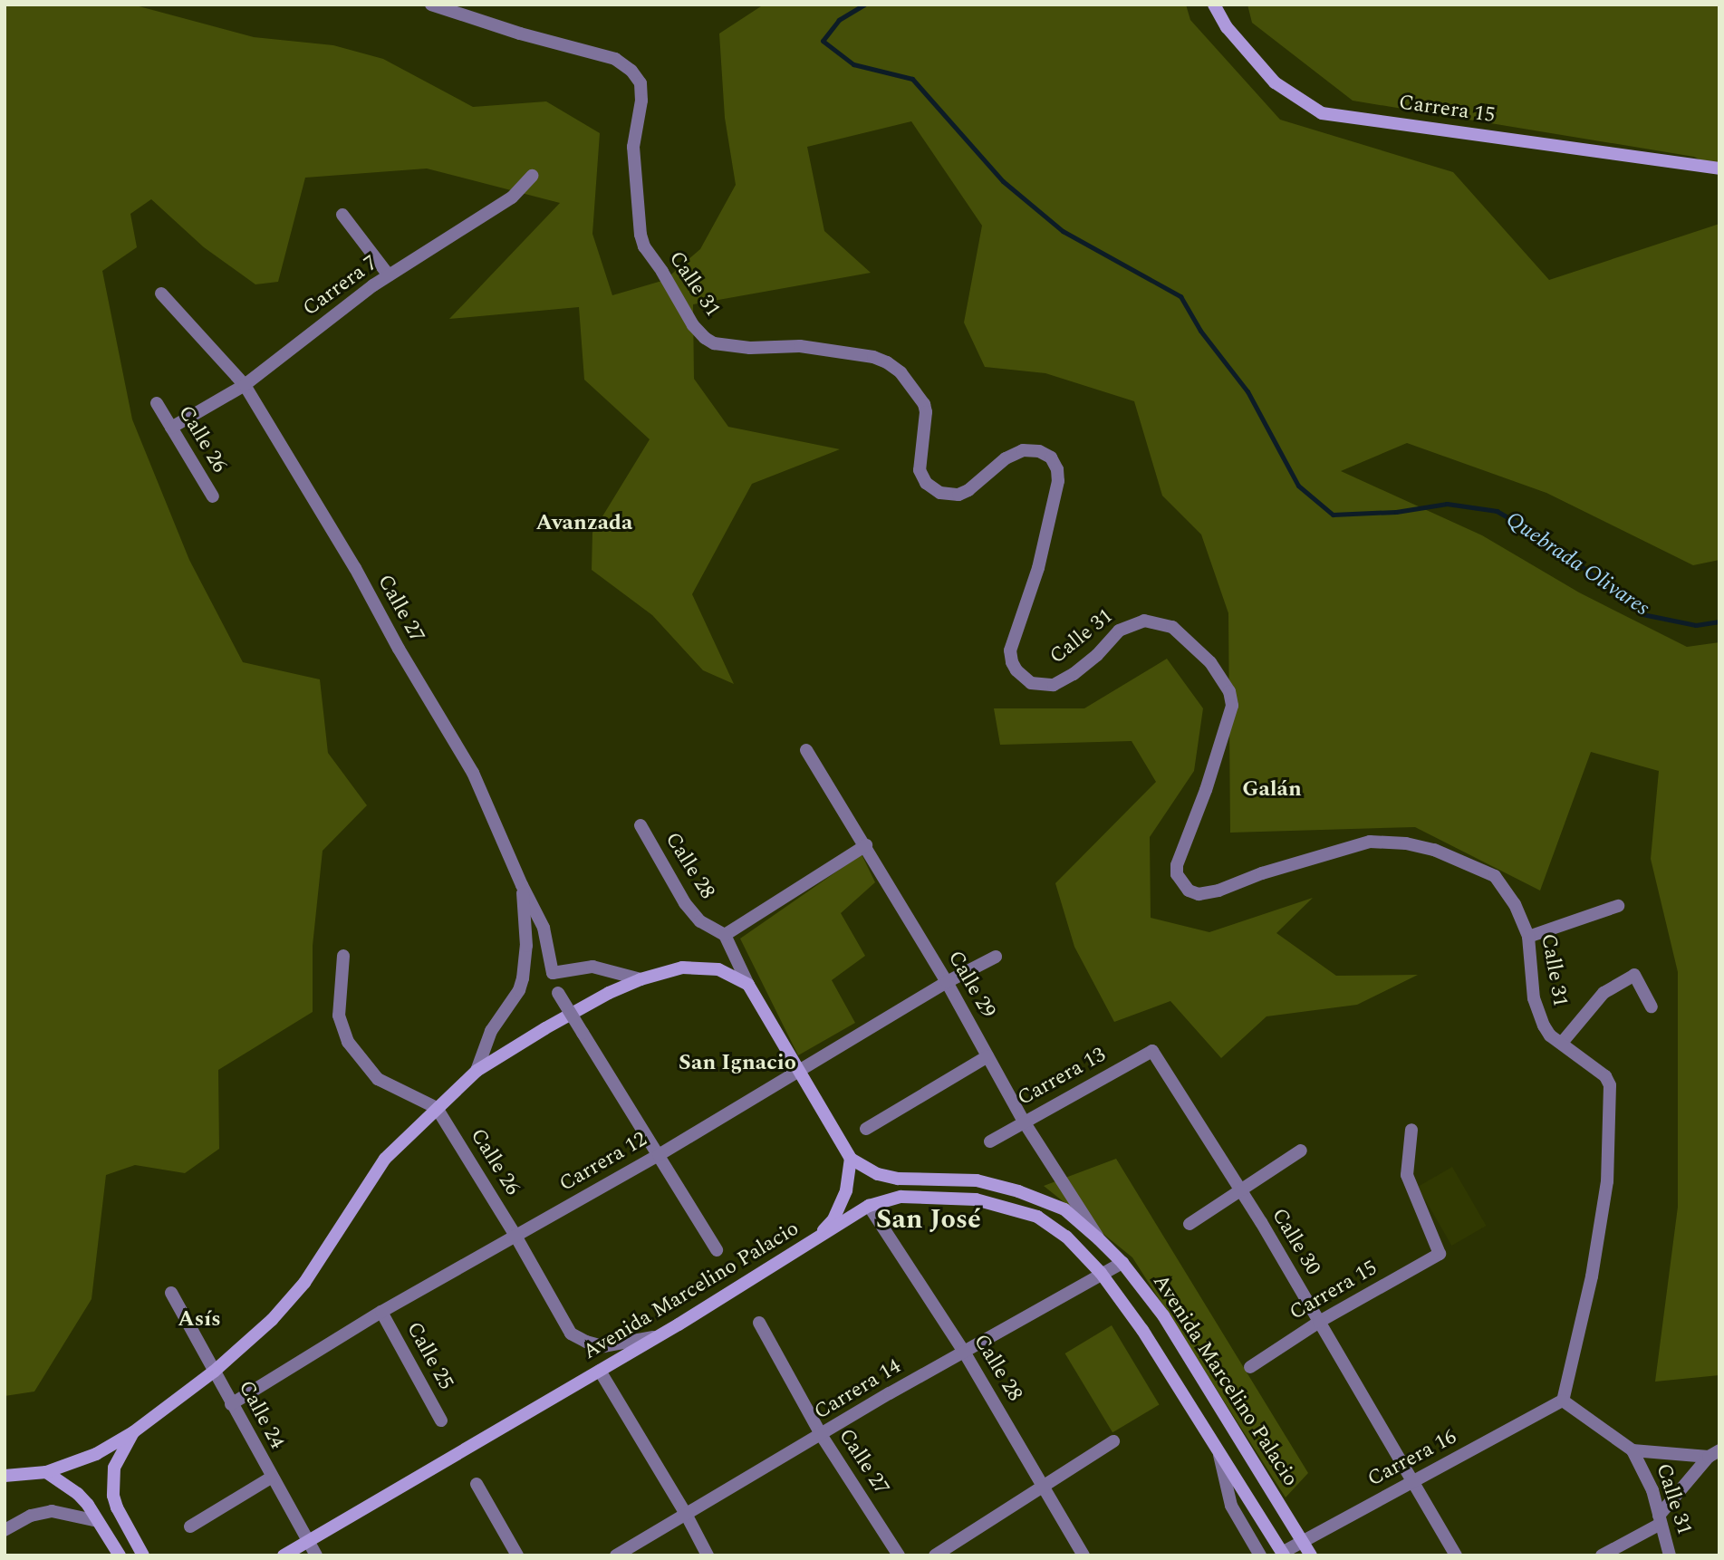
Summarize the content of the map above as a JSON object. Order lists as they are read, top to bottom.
{
  "streets": {
    "main road": ["Carrera 15", "Avenida Marcelino Palacio"],
    "street": [
      "Calle 31",
      "Carrera 7",
      "Calle 26",
      "Calle 27",
      "Calle 28",
      "Calle 29",
      "Carrera 13",
      "Carrera 12",
      "Calle 30",
      "Calle 25",
      "Carrera 14",
      "Calle 24",
      "Carrera 16"
    ]
  },
  "crossings": [
    ["Carrera 15", "Calle 30"],
    ["Calle 31", "Carrera 16"],
    ["Carrera 7", "Calle 26"],
    ["Carrera 7", "Calle 27"],
    ["Calle 26", "Carrera 12"],
    ["Calle 26", "Avenida Marcelino Palacio"],
    ["Calle 27", "Carrera 14"],
    ["Calle 28", "Avenida Marcelino Palacio"],
    ["Calle 28", "Carrera 14"],
    ["Calle 29", "Carrera 13"],
    ["Calle 29", "Carrera 12"],
    ["Calle 29", "Avenida Marcelino Palacio"],
    ["Carrera 13", "Calle 30"],
    ["Carrera 12", "Calle 25"],
    ["Carrera 12", "Calle 24"],
    ["Calle 30", "Carrera 16"],
    ["Avenida Marcelino Palacio", "Carrera 14"],
    ["Avenida Marcelino Palacio", "Calle 24"],
    ["Avenida Marcelino Palacio", "Carrera 16"]
  ],
  "districts": [
    "Avanzada",
    "Galán",
    "San Ignacio",
    "San José",
    "Asís"
  ],
  "water": ["Quebrada Olivares"]
}
